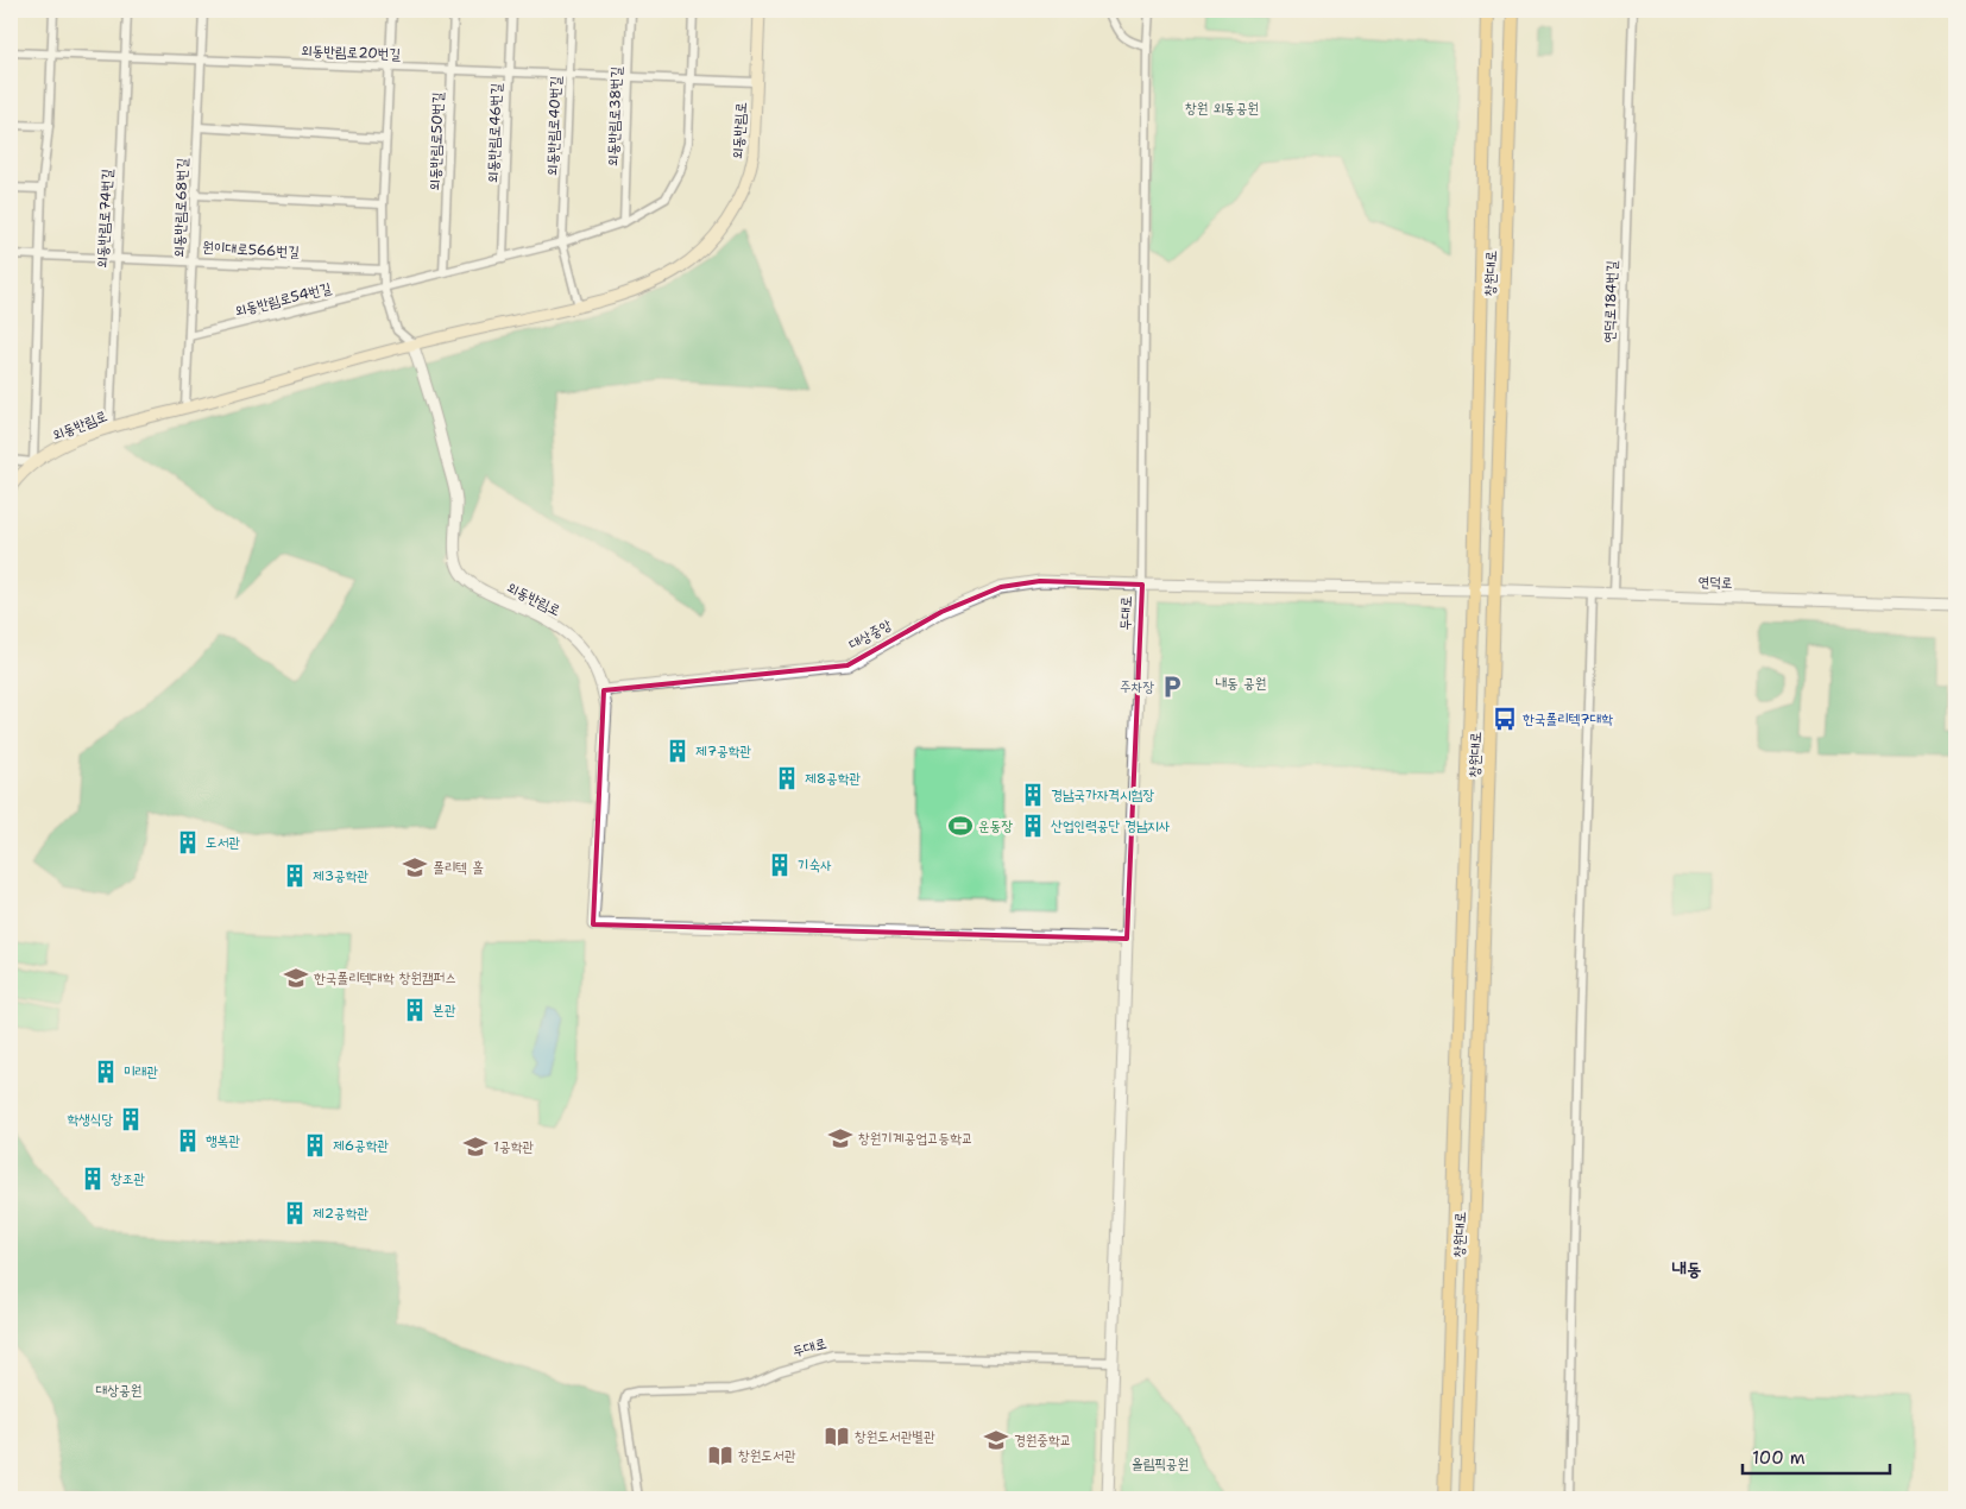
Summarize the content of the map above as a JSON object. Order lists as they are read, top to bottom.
{
  "streets": {
    "main road": ["외동반림로", "창원대로"],
    "street": [
      "외동반림로20번길",
      "외동반림로38번길",
      "외동반림로40번길",
      "외동반림로46번길",
      "외동반림로50번길",
      "외동반림로68번길",
      "외동반림로74번길",
      "원이대로566번길",
      "외동반림로54번길",
      "연덕로184번길",
      "연덕로",
      "두대로",
      "대상중앙"
    ]
  },
  "crossings": [
    ["외동반림로20번길", "외동반림로38번길"],
    ["외동반림로20번길", "외동반림로40번길"],
    ["외동반림로20번길", "외동반림로"],
    ["외동반림로20번길", "외동반림로46번길"],
    ["외동반림로20번길", "외동반림로50번길"],
    ["외동반림로20번길", "외동반림로68번길"],
    ["외동반림로20번길", "외동반림로74번길"],
    ["외동반림로40번길", "외동반림로"],
    ["외동반림로40번길", "외동반림로54번길"],
    ["외동반림로", "외동반림로68번길"],
    ["외동반림로", "외동반림로74번길"],
    ["외동반림로", "두대로"],
    ["외동반림로", "대상중앙"],
    ["외동반림로46번길", "외동반림로54번길"],
    ["외동반림로50번길", "외동반림로54번길"],
    ["외동반림로68번길", "원이대로566번길"],
    ["외동반림로68번길", "외동반림로54번길"],
    ["외동반림로74번길", "원이대로566번길"],
    ["창원대로", "연덕로"],
    ["창원대로", "두대로"],
    ["연덕로184번길", "연덕로"],
    ["연덕로", "두대로"],
    ["두대로", "대상중앙"]
  ],
  "districts": ["내동"],
  "parks": [
    "창원 외동공원",
    "내동 공원",
    "대상공원",
    "올림픽공원"
  ],
  "places": {
    "parking": ["주차장"],
    "bus stop": ["한국폴리텍7대학"],
    "building": [
      "제7공학관",
      "제8공학관",
      "경남국가자격시험장",
      "산업인력공단 경남지사",
      "도서관",
      "기숙사",
      "제3공학관",
      "본관",
      "미래관",
      "학생식당",
      "행복관",
      "제6공학관",
      "창조관",
      "제2공학관"
    ],
    "sports": ["운동장"],
    "school or university": [
      "폴리텍 홀",
      "한국폴리텍대학 창원캠퍼스",
      "창원기계공업고등학교",
      "1공학관",
      "경원중학교"
    ],
    "library": ["창원도서관별관", "창원도서관"]
  },
  "scale_bar": "100 m"
}
